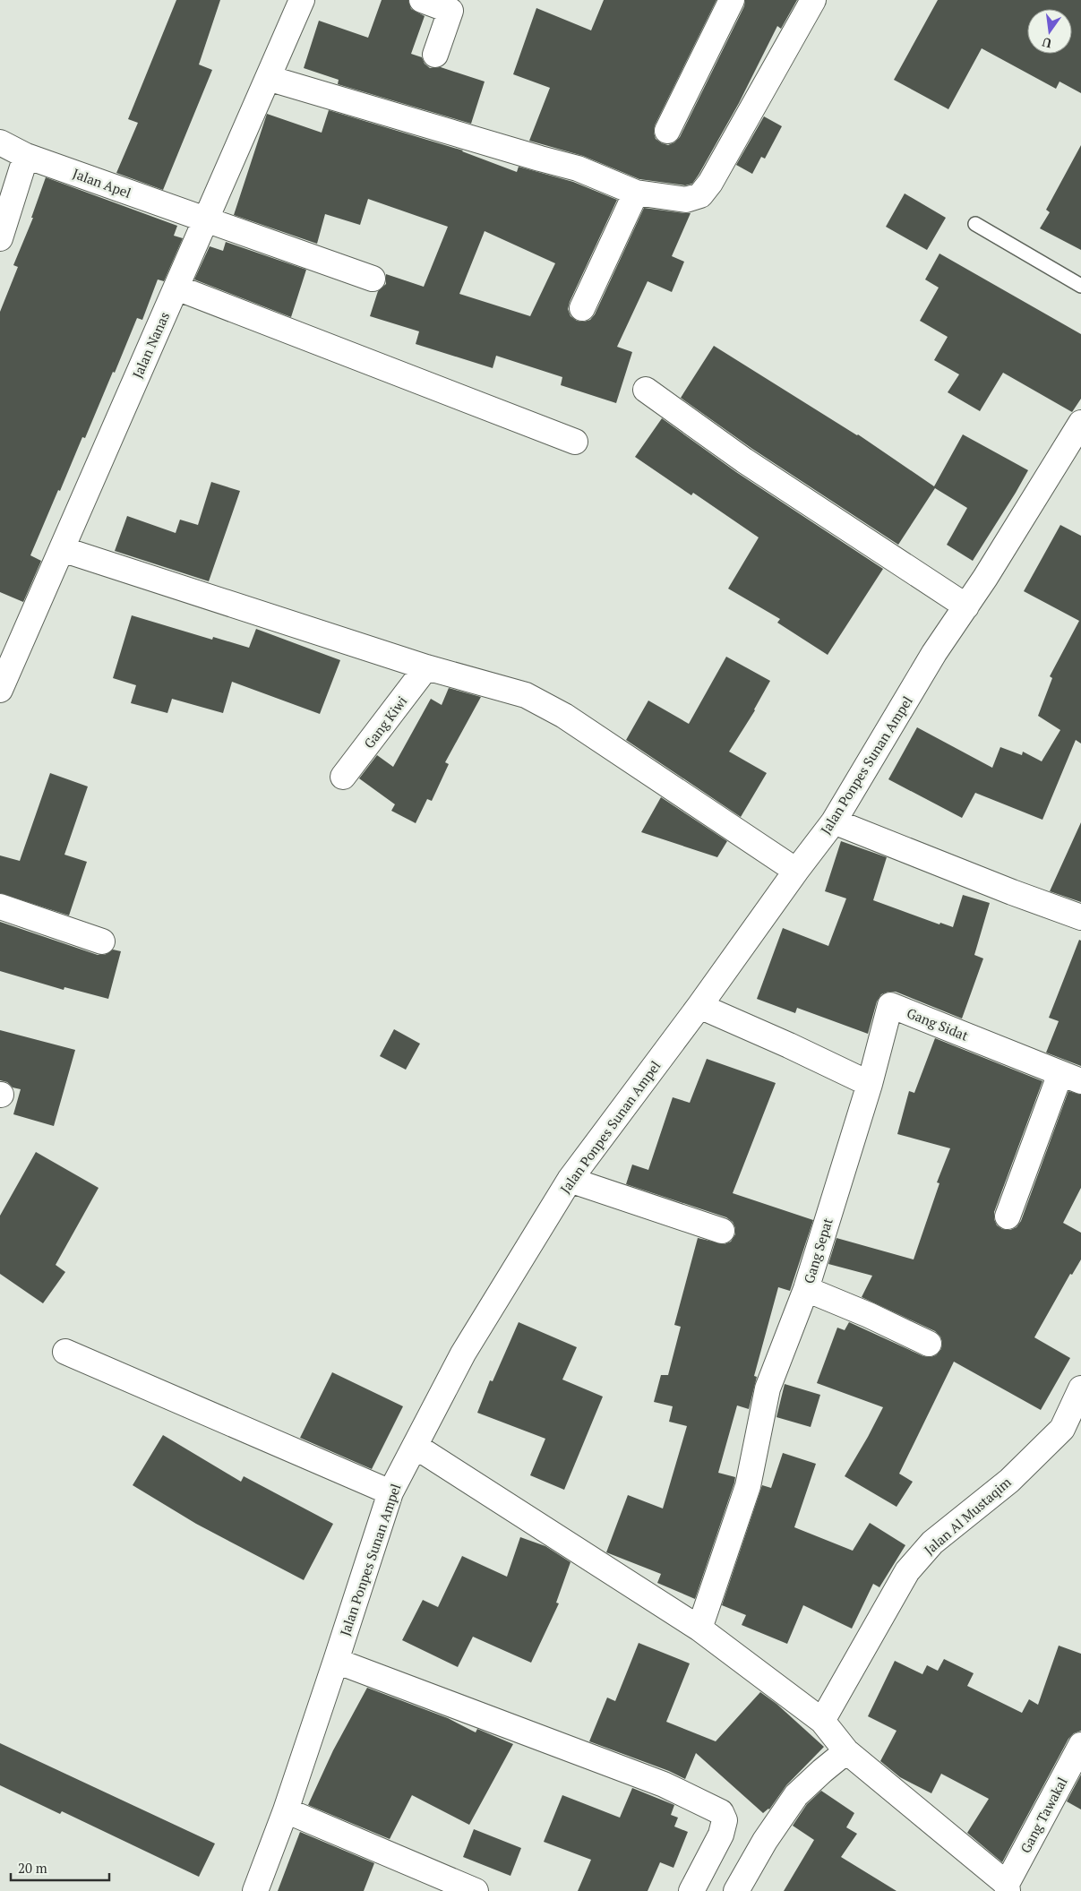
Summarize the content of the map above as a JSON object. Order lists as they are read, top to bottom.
{
  "streets": {
    "street": [
      "Jalan Apel",
      "Jalan Nanas",
      "Gang Kiwi",
      "Jalan Ponpes Sunan Ampel",
      "Gang Sidat",
      "Gang Sepat",
      "Jalan Al Mustaqim",
      "Gang Tawakal"
    ]
  },
  "crossings": [
    ["Jalan Apel", "Jalan Nanas"],
    ["Gang Sidat", "Gang Sepat"]
  ],
  "scale_bar": "20 m",
  "north": "bottom"
}
